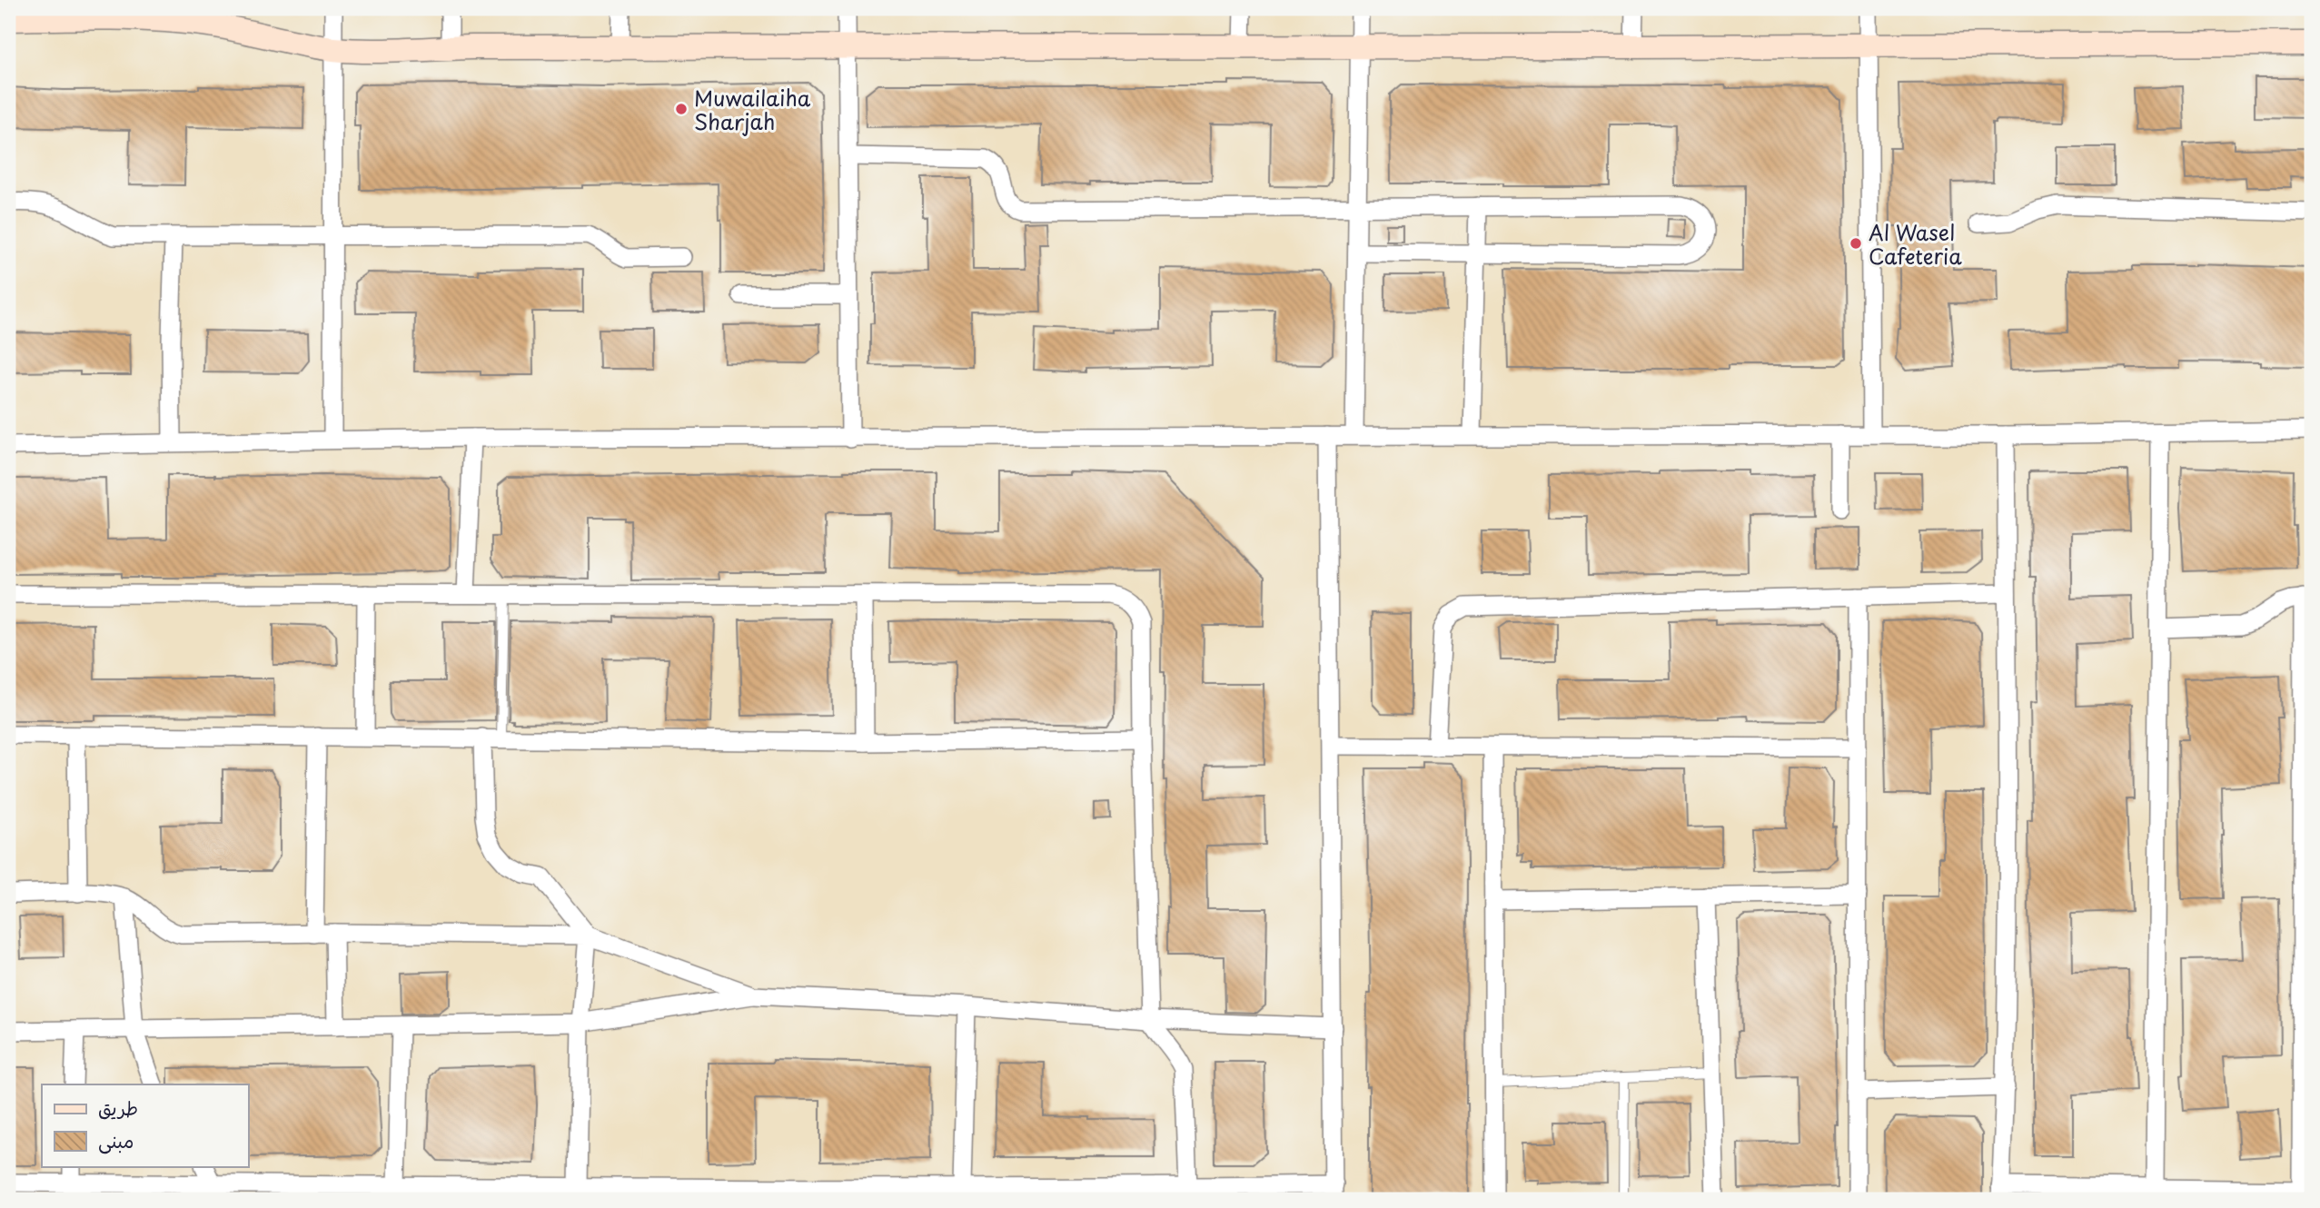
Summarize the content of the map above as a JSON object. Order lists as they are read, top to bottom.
{
  "places": ["Muwailaiha Sharjah", "Al Wasel Cafeteria"],
  "legend": ["طريق", "مبنى"]
}
